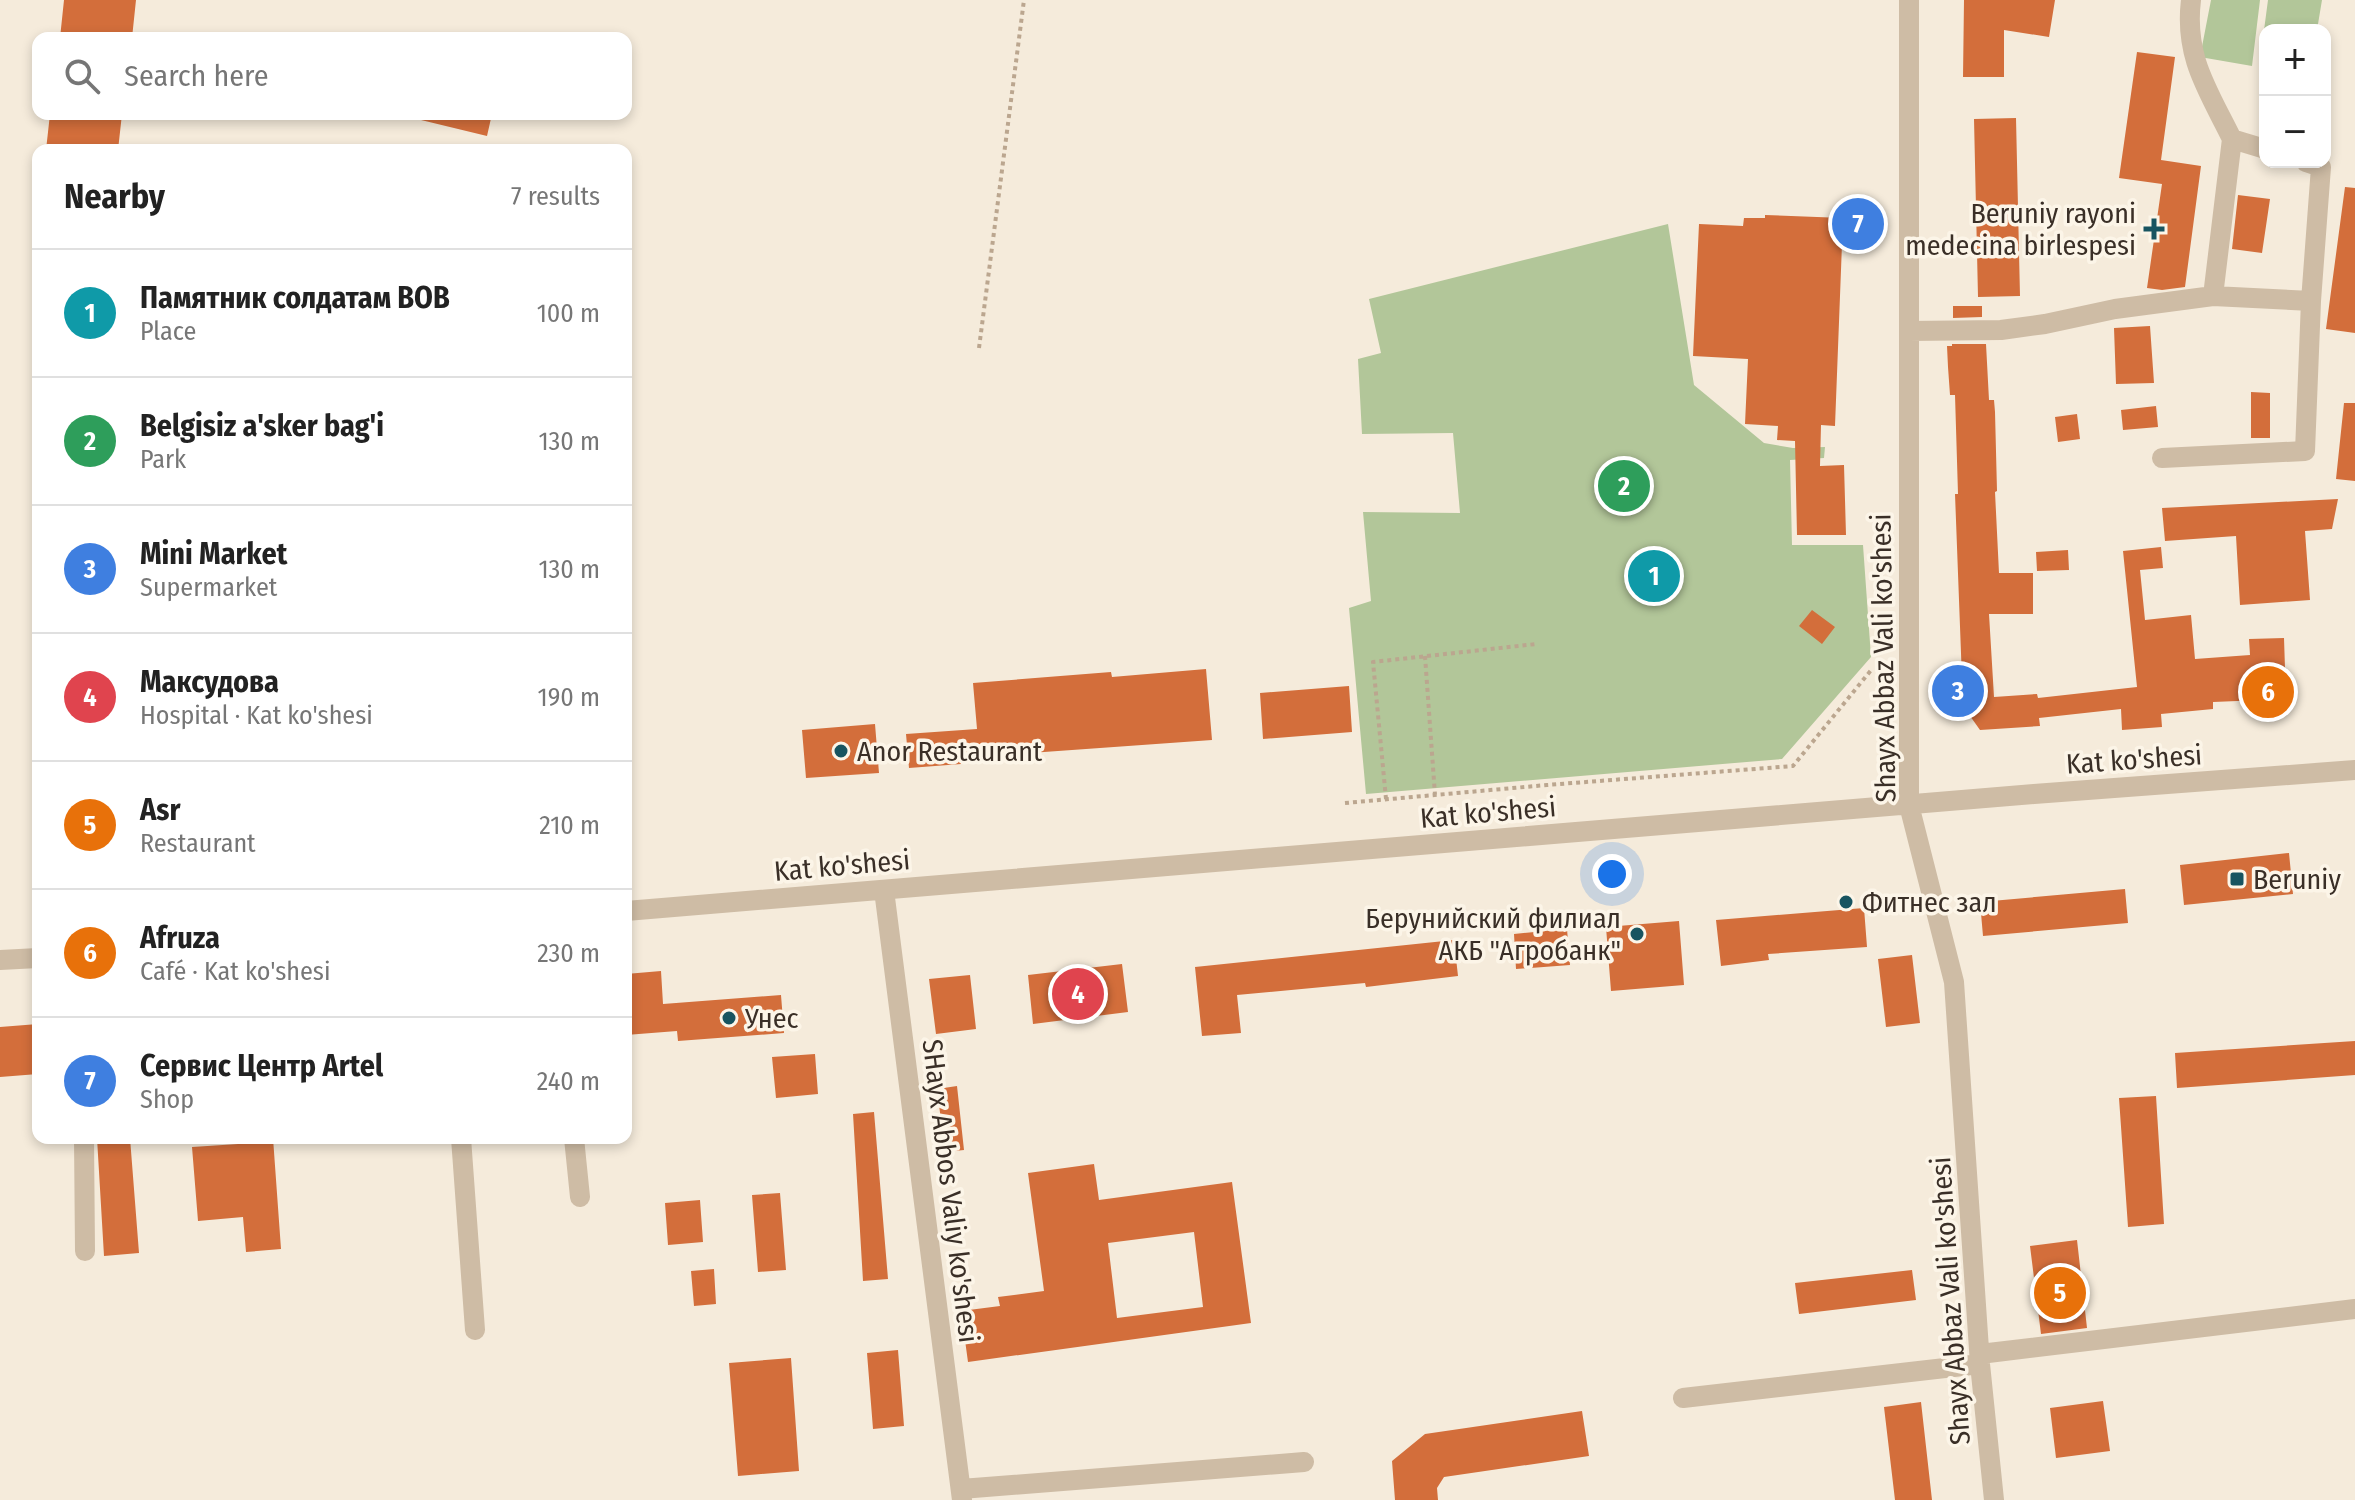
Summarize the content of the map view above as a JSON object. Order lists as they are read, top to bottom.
{
  "streets": {
    "street": ["Shayx Abbaz Vali ko'shesi", "Kat ko'shesi", "SHayx Abbos Valiy ko'shesi"]
  },
  "crossings": [
    ["Shayx Abbaz Vali ko'shesi", "Kat ko'shesi"],
    ["Kat ko'shesi", "SHayx Abbos Valiy ko'shesi"]
  ],
  "places": {
    "health": ["Beruniy rayoni medecina birlespesi"],
    "other": [
      "Anor Restaurant",
      "Фитнес зал",
      "Берунийский филиал АКБ \"Агробанк\"",
      "Унес"
    ],
    "transit": ["Beruniy"]
  },
  "page": {
    "map_buttons": ["+", "−"],
    "search": "Search here",
    "heading": ["Nearby", "7 results"],
    "pins": [
      "7",
      "2",
      "1",
      "3",
      "6",
      "4",
      "5"
    ],
    "list": [
      {
        "mark": "1",
        "name": "Памятник солдатам ВОВ",
        "note": "Place",
        "value": "100 m"
      },
      {
        "mark": "2",
        "name": "Belgisiz a'sker bag'i",
        "note": "Park",
        "value": "130 m"
      },
      {
        "mark": "3",
        "name": "Mini Market",
        "note": "Supermarket",
        "value": "130 m"
      },
      {
        "mark": "4",
        "name": "Максудова",
        "note": "Hospital · Kat ko'shesi",
        "value": "190 m"
      },
      {
        "mark": "5",
        "name": "Asr",
        "note": "Restaurant",
        "value": "210 m"
      },
      {
        "mark": "6",
        "name": "Afruza",
        "note": "Café · Kat ko'shesi",
        "value": "230 m"
      },
      {
        "mark": "7",
        "name": "Сервис Центр Artel",
        "note": "Shop",
        "value": "240 m"
      }
    ]
  }
}
